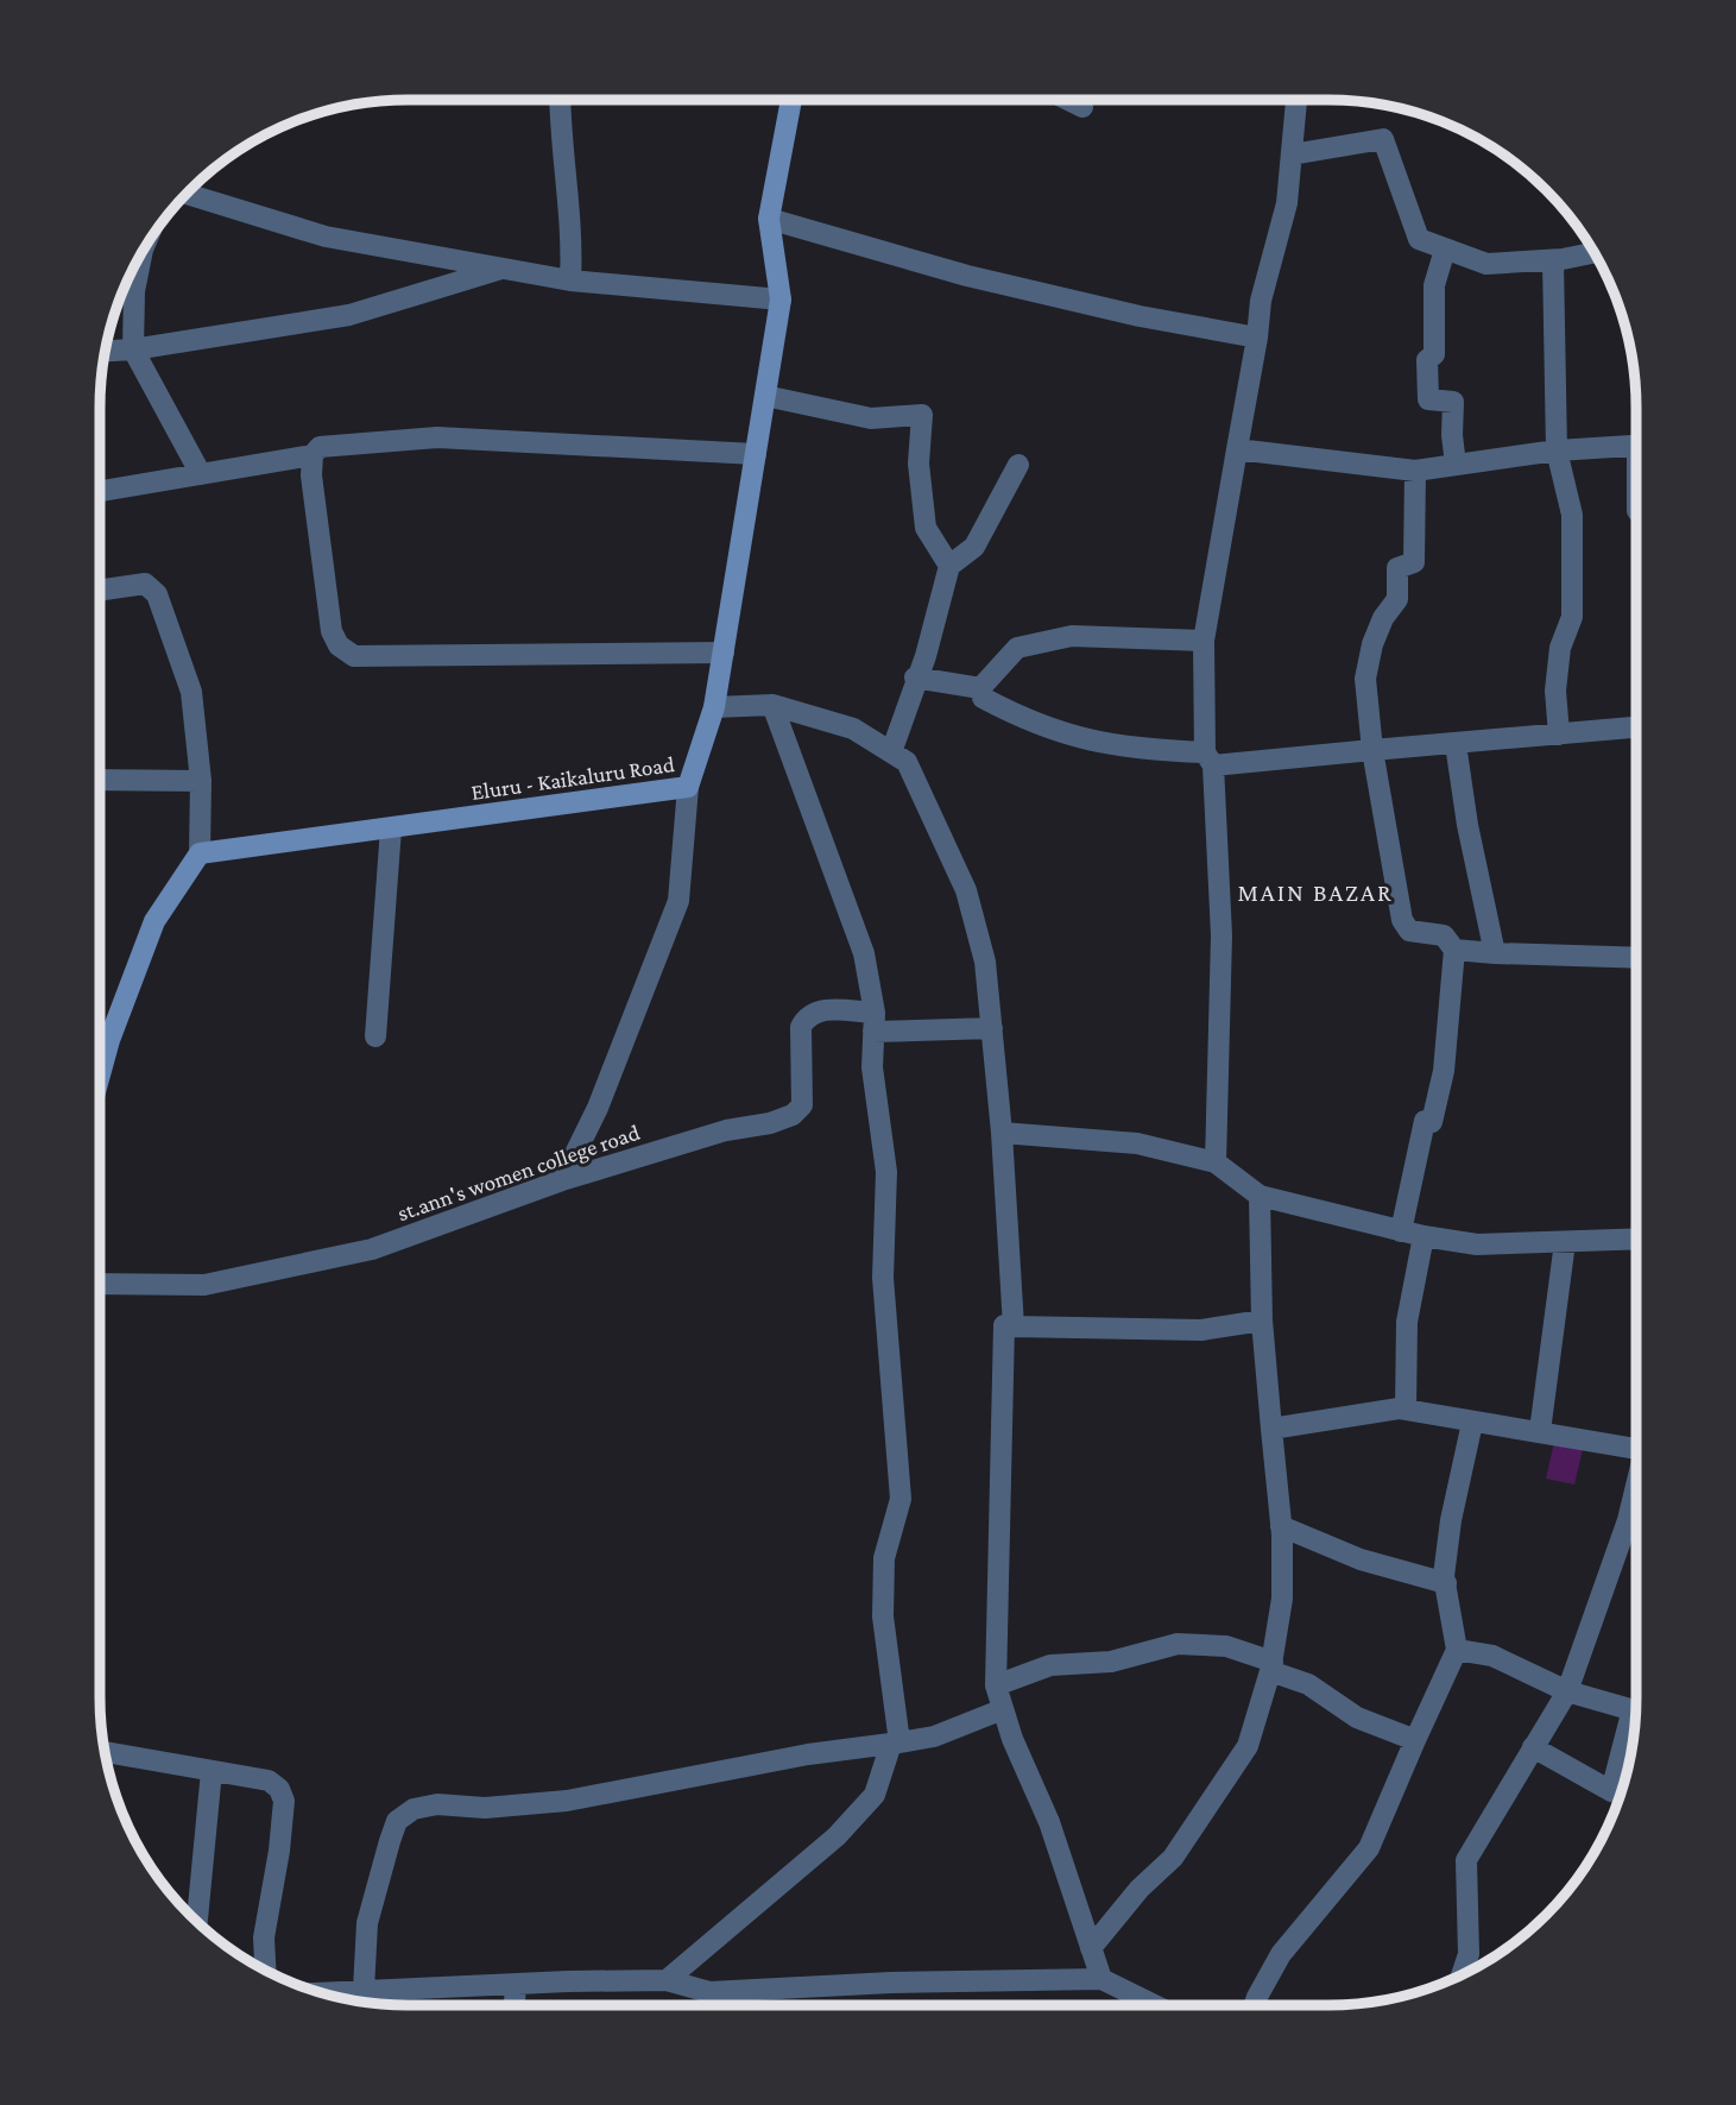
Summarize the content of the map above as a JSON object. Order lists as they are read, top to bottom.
{
  "streets": {
    "main road": ["Eluru - Kaikaluru Road"],
    "street": ["st.ann's women college road"]
  },
  "districts": ["MAIN BAZAR"]
}
